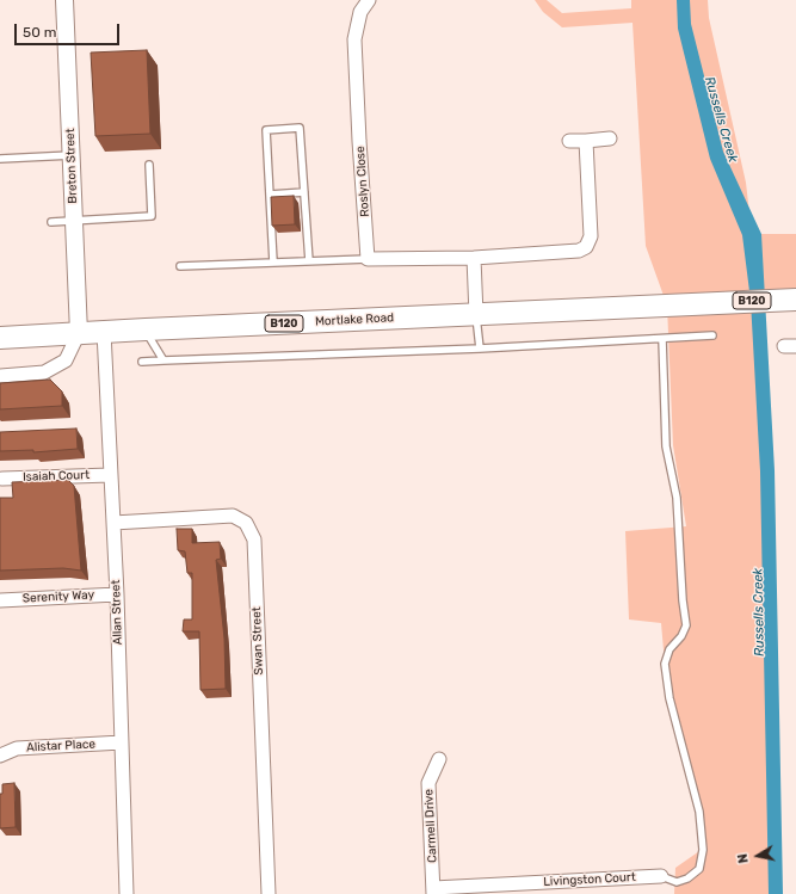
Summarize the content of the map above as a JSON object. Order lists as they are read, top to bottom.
{
  "streets": {
    "main road": ["B120", "Mortlake Road"],
    "street": [
      "Breton Street",
      "Roslyn Close",
      "Isaiah Court",
      "Serenity Way",
      "Allan Street",
      "Swan Street",
      "Alistar Place",
      "Carmell Drive",
      "Livingston Court"
    ]
  },
  "crossings": [
    ["Breton Street", "Mortlake Road"],
    ["Mortlake Road", "Allan Street"],
    ["Isaiah Court", "Allan Street"],
    ["Serenity Way", "Allan Street"],
    ["Allan Street", "Swan Street"],
    ["Allan Street", "Alistar Place"],
    ["Carmell Drive", "Livingston Court"]
  ],
  "water": ["Russells Creek"],
  "scale_bar": "50 m",
  "north": "left"
}
